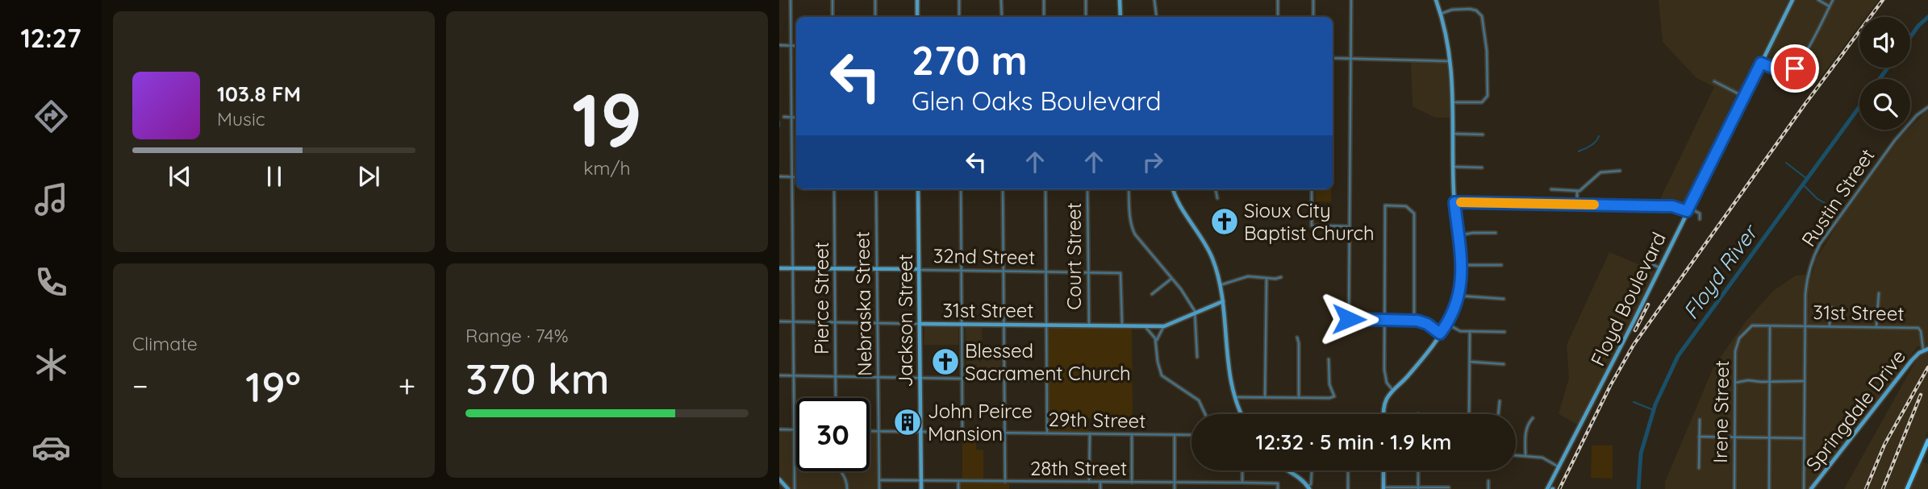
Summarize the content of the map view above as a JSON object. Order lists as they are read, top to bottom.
{
  "streets": {
    "main road": [
      "32nd Street",
      "Floyd Boulevard",
      "31st Street",
      "Jackson Street",
      "Springdale Drive"
    ],
    "street": [
      "Rustin Street",
      "Court Street",
      "Pierce Street",
      "Nebraska Street",
      "Irene Street",
      "29th Street",
      "28th Street"
    ]
  },
  "crossings": [
    ["Rustin Street", "31st Street"],
    ["32nd Street", "Court Street"],
    ["32nd Street", "Pierce Street"],
    ["32nd Street", "Nebraska Street"],
    ["32nd Street", "31st Street"],
    ["32nd Street", "Jackson Street"],
    ["Court Street", "31st Street"],
    ["Pierce Street", "31st Street"],
    ["Nebraska Street", "31st Street"],
    ["Nebraska Street", "29th Street"],
    ["Nebraska Street", "28th Street"],
    ["31st Street", "Jackson Street"],
    ["31st Street", "Springdale Drive"],
    ["31st Street", "Irene Street"],
    ["Jackson Street", "29th Street"],
    ["Jackson Street", "28th Street"]
  ],
  "water": ["Floyd River"],
  "places": {
    "church": ["Sioux City Baptist Church", "Blessed Sacrament Church"],
    "building": ["John Peirce Mansion"]
  },
  "page": {
    "tabs": "12:27",
    "tile": [
      ["19", "km/h"],
      "Climate",
      ["Range · 74%", "370 km"]
    ],
    "turn": ["270 m", "Glen Oaks Boulevard"],
    "song": ["103.8 FM", "Music"],
    "heat": ["−", "19°", "+"],
    "limit": "30",
    "trip": "12:32 · 5 min · 1.9 km"
  }
}
